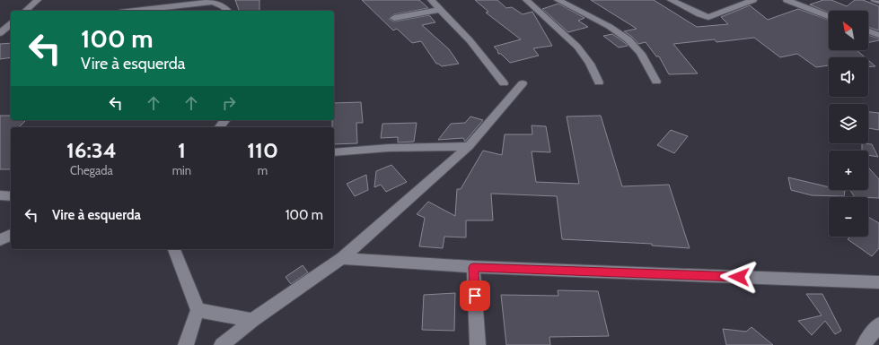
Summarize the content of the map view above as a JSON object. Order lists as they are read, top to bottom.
{
  "north": "top left",
  "page": {
    "map_buttons": ["+", "−"],
    "turn": ["100 m", "Vire à esquerda"],
    "eta": [
      "16:34",
      "Chegada",
      "1",
      "min",
      "110",
      "m"
    ],
    "list": [
      {
        "name": "Vire à esquerda",
        "value": "100 m"
      }
    ]
  }
}
